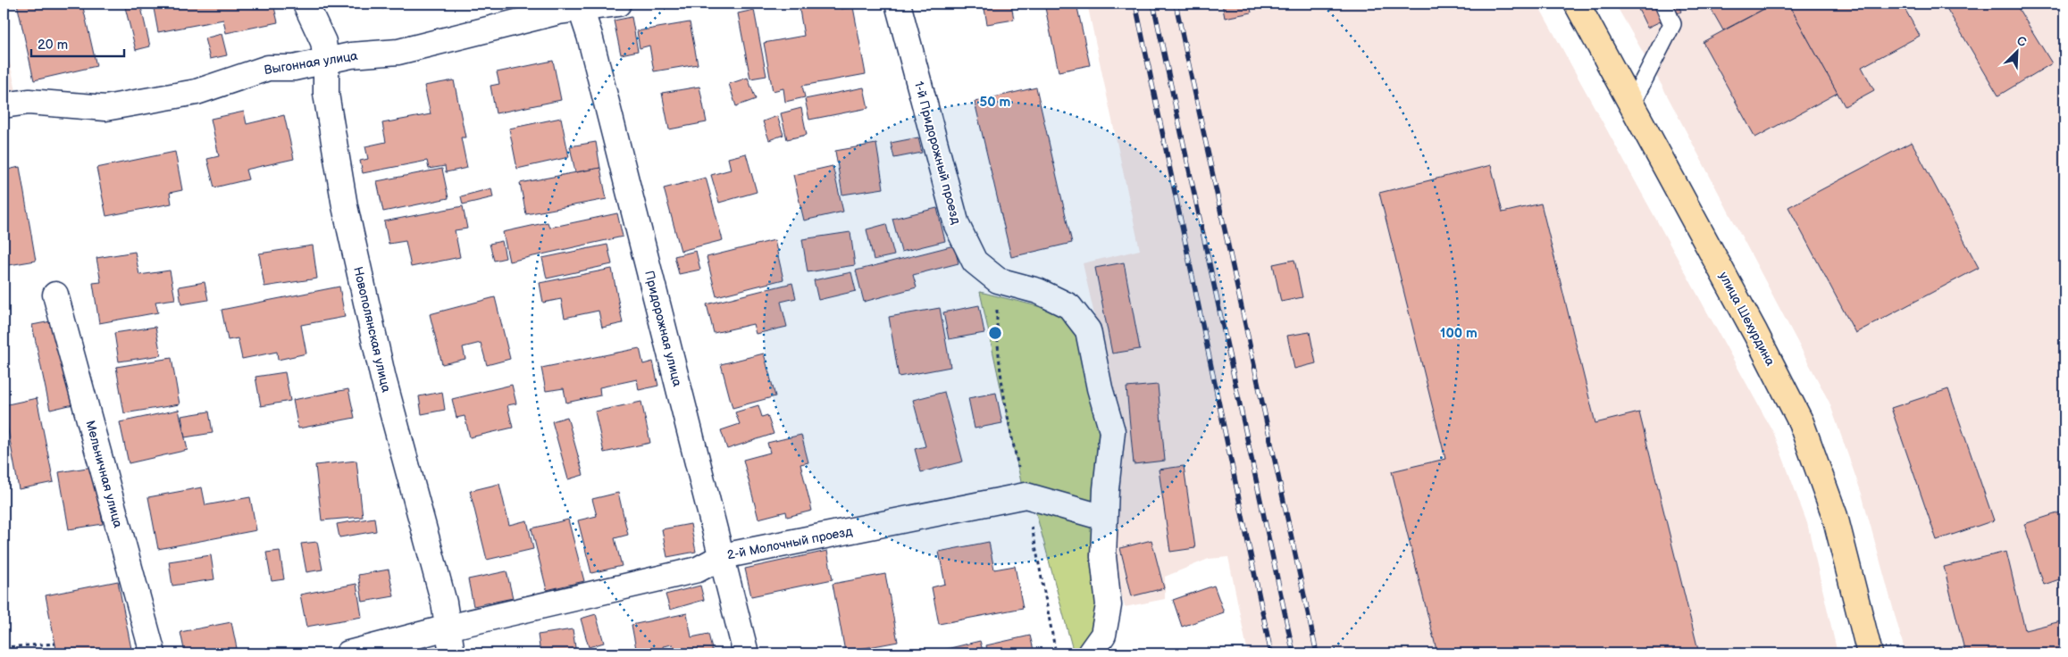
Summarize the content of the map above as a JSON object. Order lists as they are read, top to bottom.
{
  "streets": {
    "main road": ["улица Шехурдина"],
    "street": [
      "Выгонная улица",
      "1-й Придорожный проезд",
      "Придорожная улица",
      "Новополянская улица",
      "Мельничная улица",
      "2-й Молочный проезд"
    ]
  },
  "crossings": [
    ["Выгонная улица", "Придорожная улица"],
    ["Выгонная улица", "Новополянская улица"],
    ["1-й Придорожный проезд", "2-й Молочный проезд"],
    ["Придорожная улица", "2-й Молочный проезд"],
    ["Новополянская улица", "2-й Молочный проезд"]
  ],
  "scale_bar": "20 m",
  "north": "top right",
  "rings": ["50 m", "100 m"]
}
